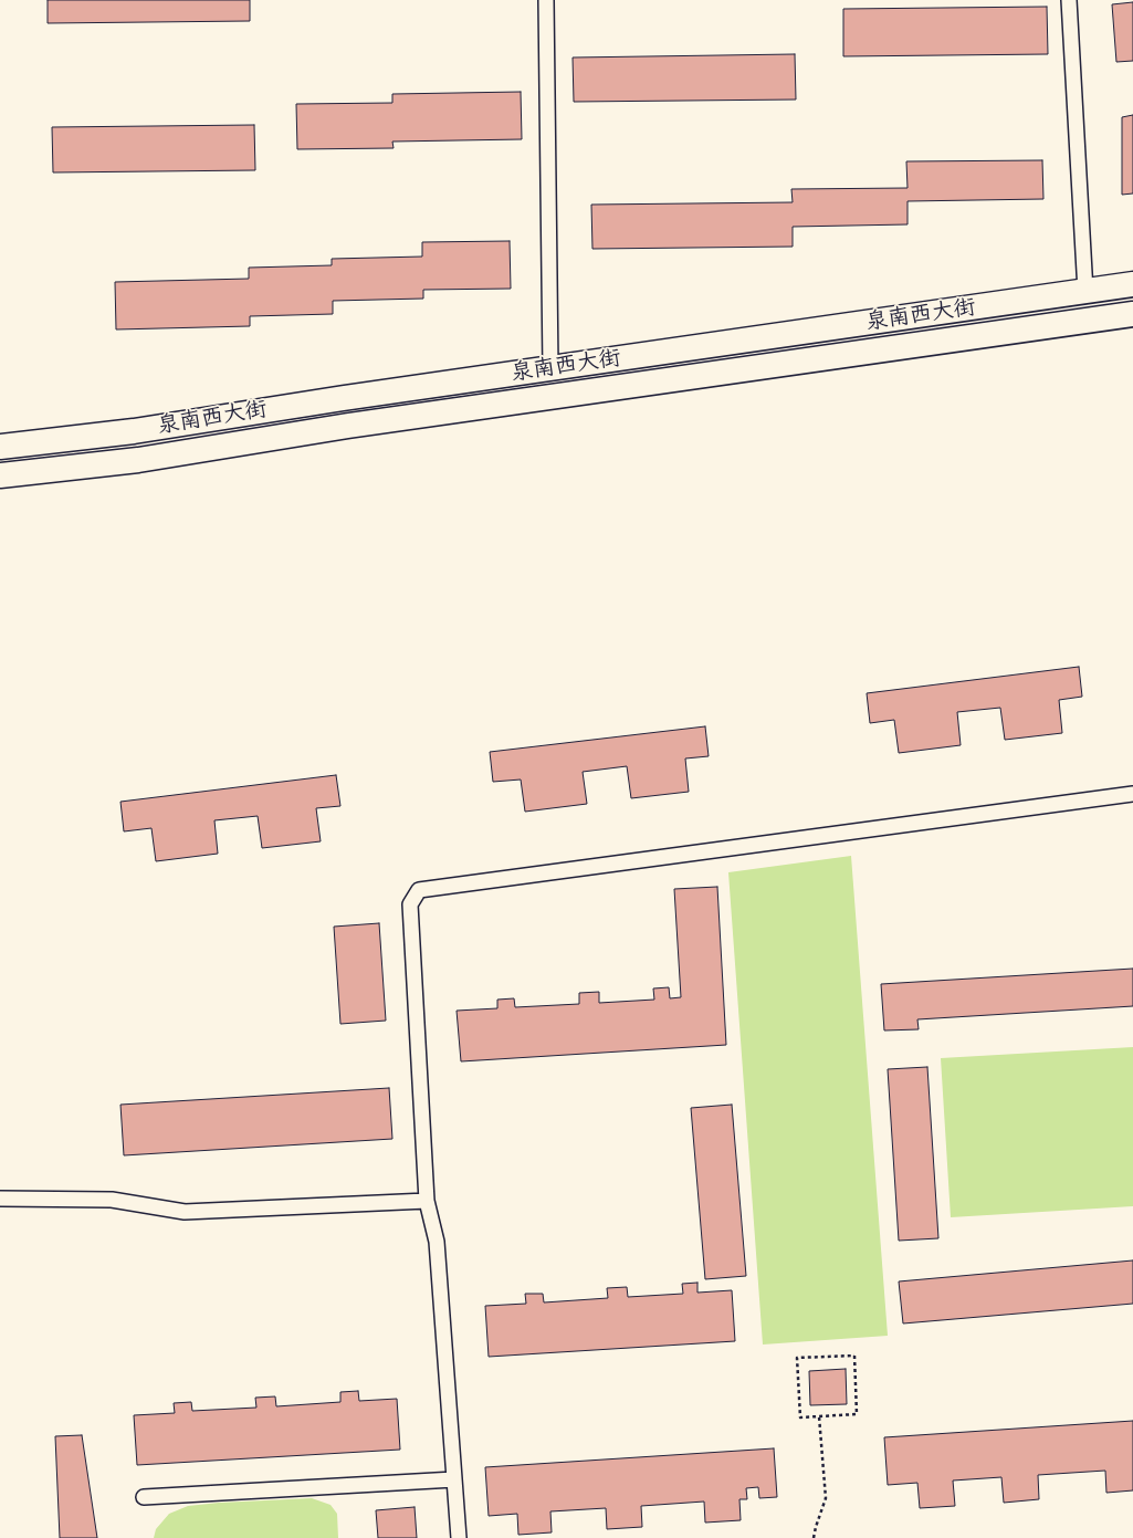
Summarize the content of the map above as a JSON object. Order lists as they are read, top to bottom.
{
  "streets": {
    "main road": ["泉南西大街"]
  }
}
